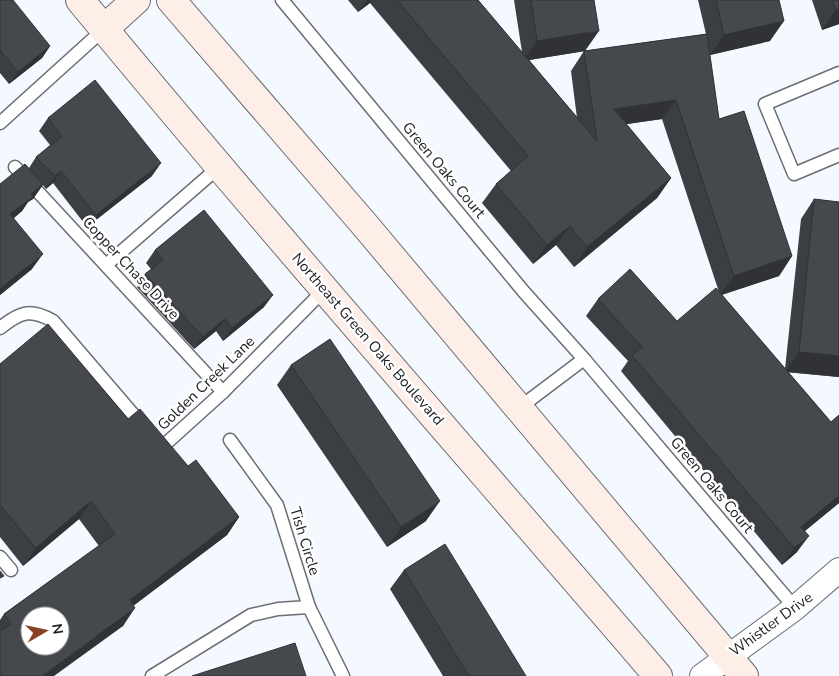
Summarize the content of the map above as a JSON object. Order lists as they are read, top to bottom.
{
  "streets": {
    "main road": ["Northeast Green Oaks Boulevard"],
    "street": ["Whistler Drive"],
    "lane": [
      "Green Oaks Court",
      "Copper Chase Drive",
      "Golden Creek Lane",
      "Tish Circle"
    ]
  },
  "crossings": [
    ["Green Oaks Court", "Whistler Drive"],
    ["Copper Chase Drive", "Golden Creek Lane"],
    ["Northeast Green Oaks Boulevard", "Golden Creek Lane"]
  ],
  "north": "right"
}
